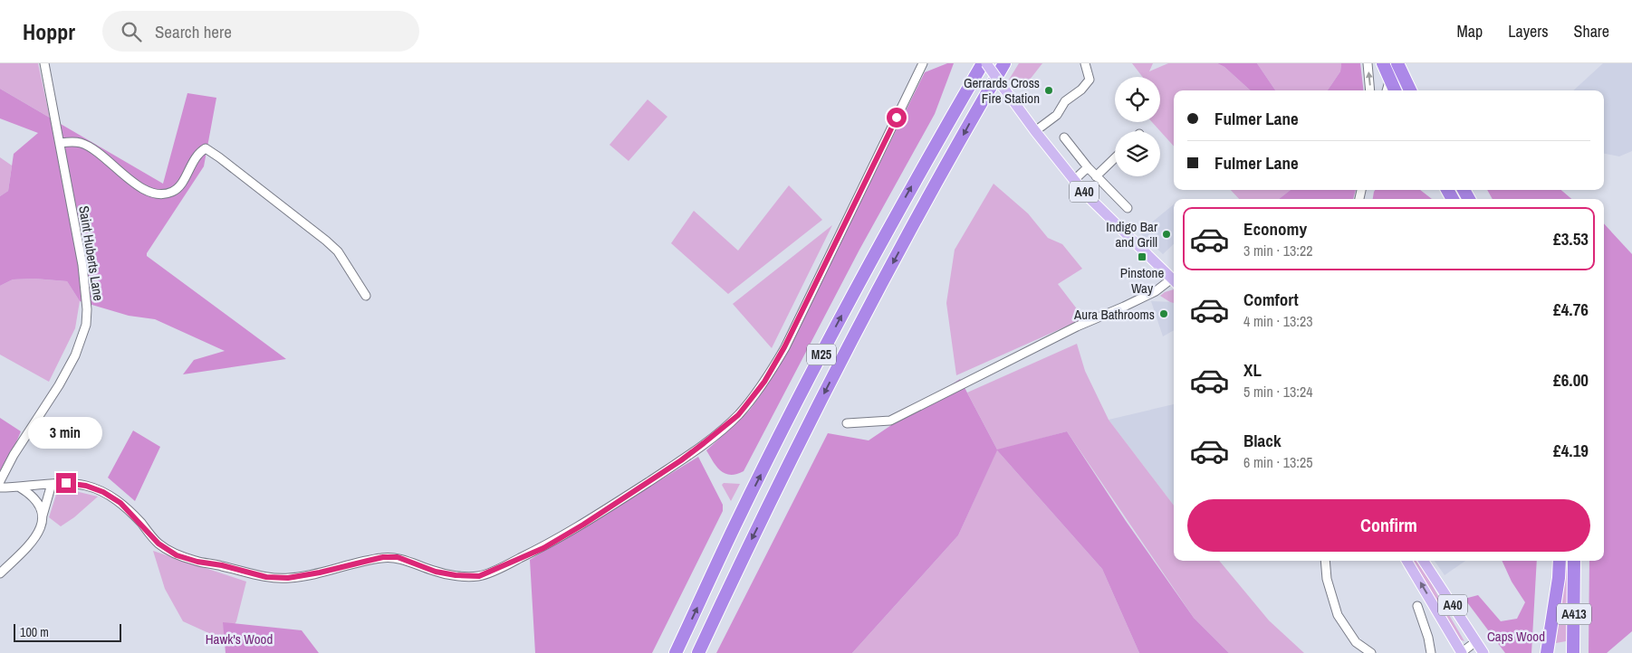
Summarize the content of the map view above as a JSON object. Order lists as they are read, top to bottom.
{
  "streets": {
    "highway": ["M25", "A413"],
    "main road": ["A40"],
    "street": ["Saint Huberts Lane"]
  },
  "crossings": [
    ["A40", "M25"]
  ],
  "parks": ["Caps Wood", "Hawk's Wood"],
  "places": {
    "other": ["Gerrards Cross Fire Station", "Indigo Bar and Grill", "Aura Bathrooms"],
    "transit": ["Pinstone Way"]
  },
  "scale_bar": "100 m",
  "page": {
    "header": "Hoppr",
    "search": "Search here",
    "nav": ["Map", "Layers", "Share"],
    "banner": ["Fulmer Lane", "Fulmer Lane"],
    "list": [
      {
        "name": "Economy",
        "note": "3 min · 13:22",
        "value": "£3.53"
      },
      {
        "name": "Comfort",
        "note": "4 min · 13:23",
        "value": "£4.76"
      },
      {
        "name": "XL",
        "note": "5 min · 13:24",
        "value": "£6.00"
      },
      {
        "name": "Black",
        "note": "6 min · 13:25",
        "value": "£4.19"
      }
    ],
    "bubble": "3 min",
    "buttons": "Confirm",
    "scale": "100 m"
  }
}
